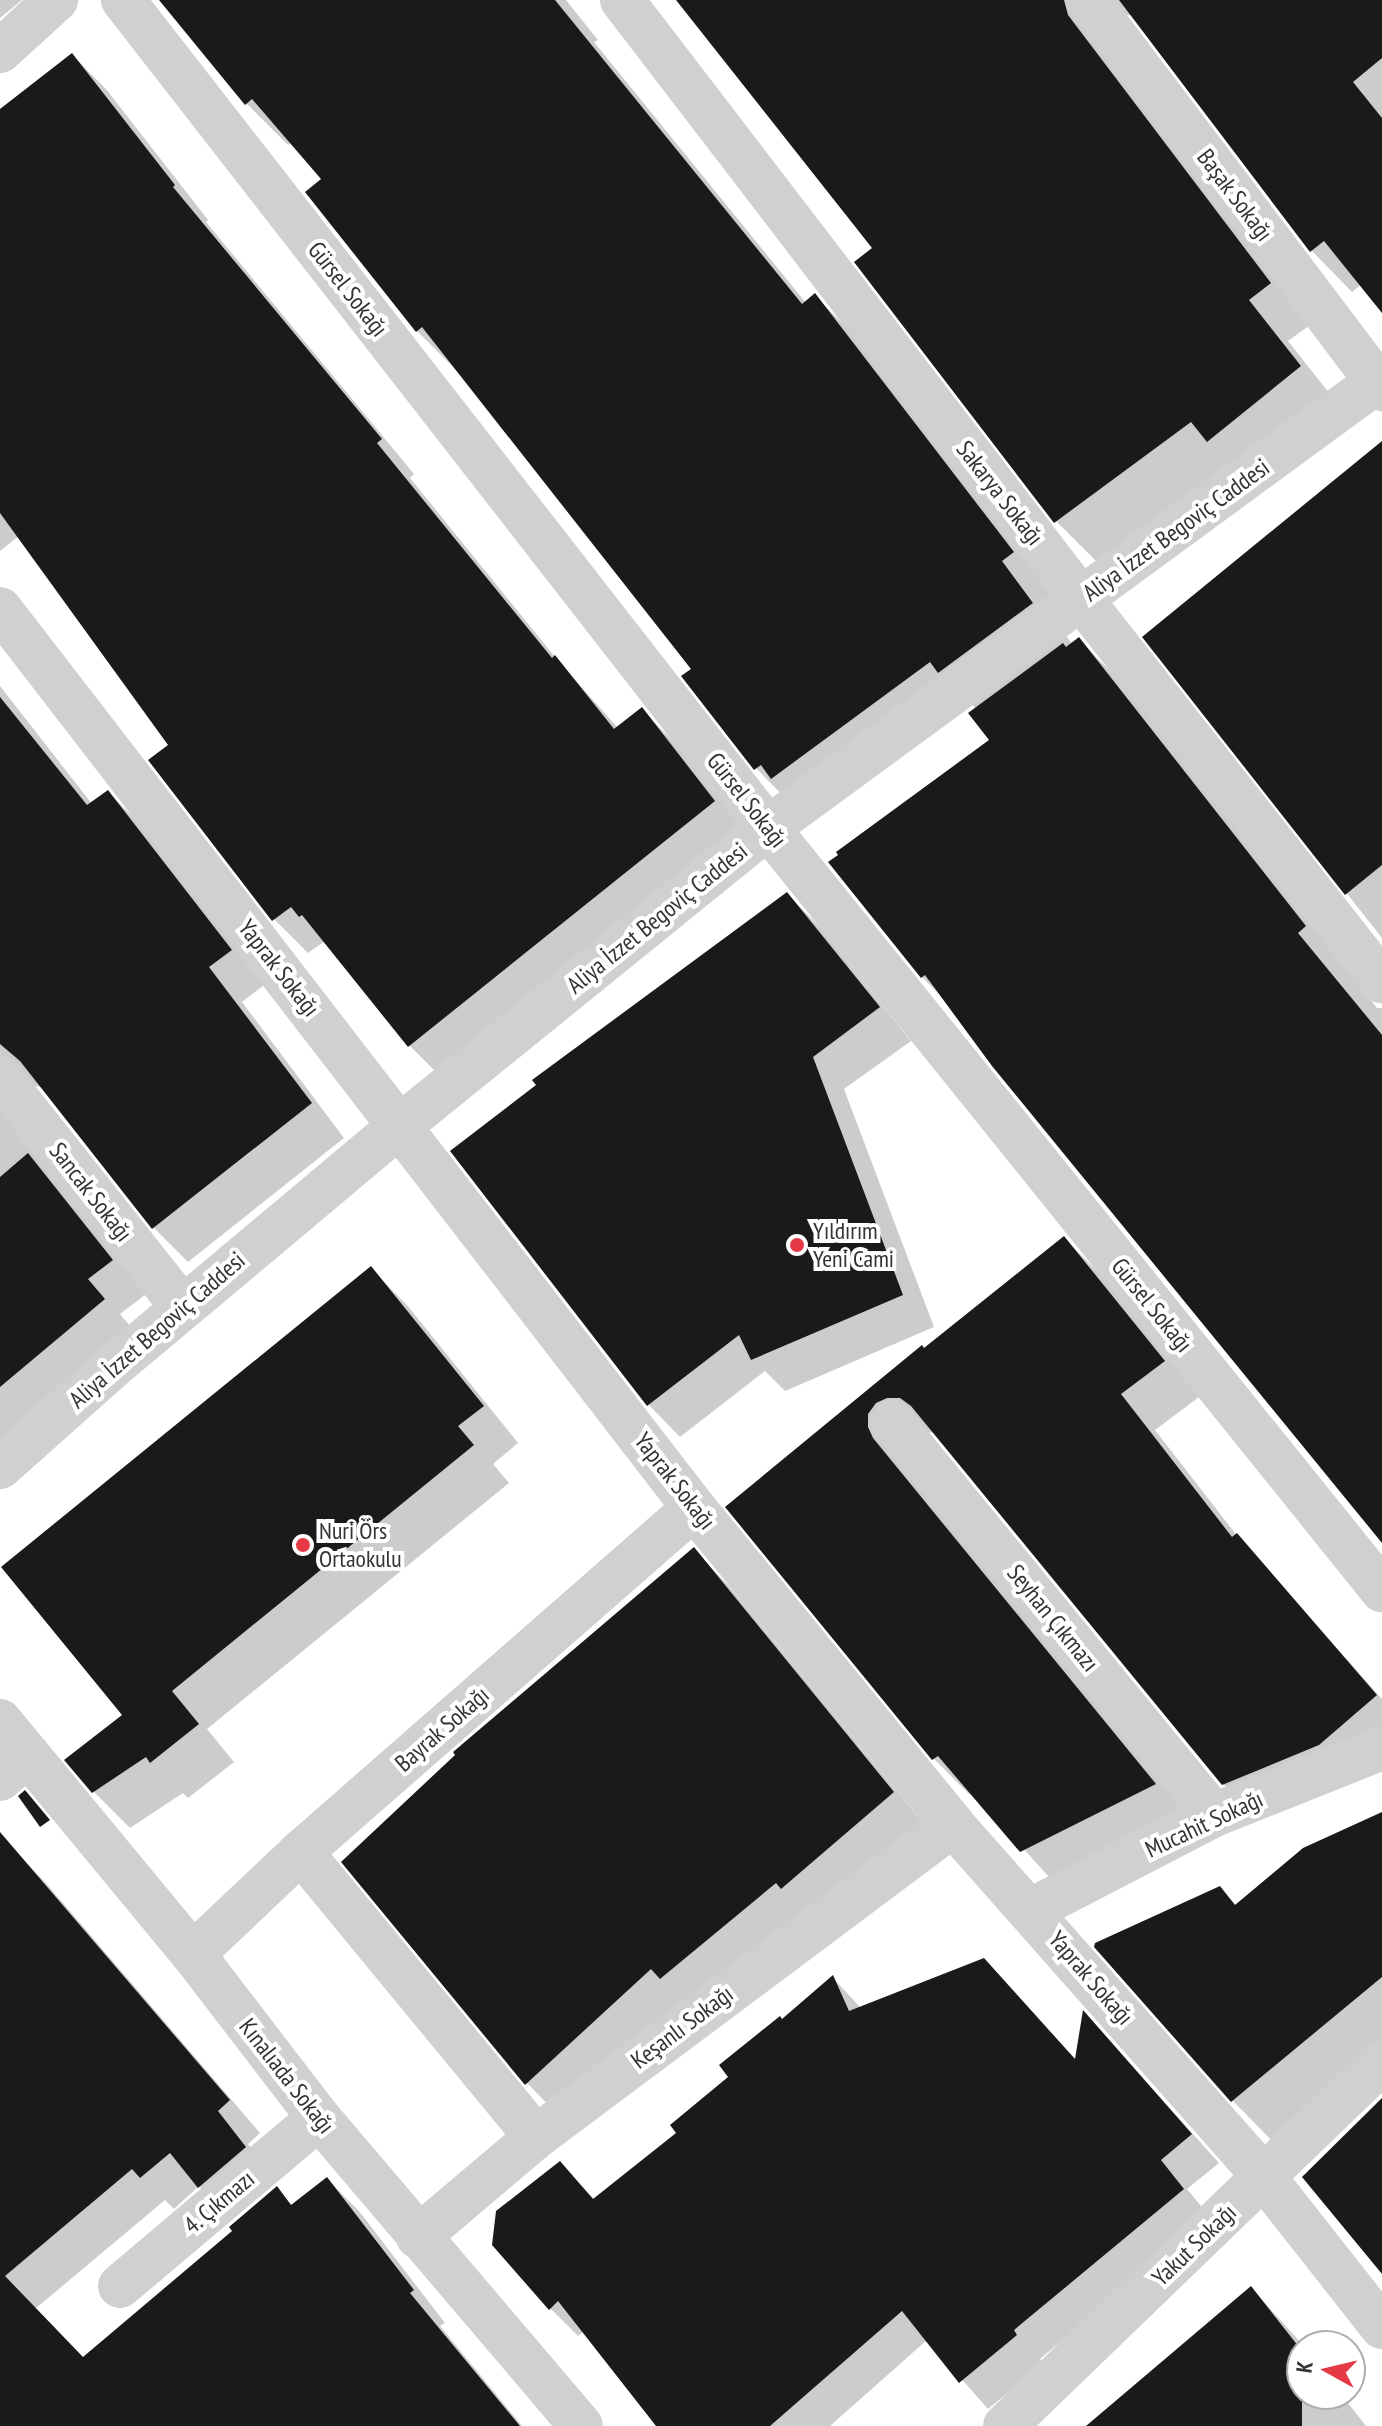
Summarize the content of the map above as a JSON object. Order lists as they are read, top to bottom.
{
  "streets": {
    "street": [
      "Başak Sokağı",
      "Gürsel Sokağı",
      "Sakarya Sokağı",
      "Aliya İzzet Begoviç Caddesi",
      "Yaprak Sokağı",
      "Sancak Sokağı",
      "Seyhan Çıkmazı",
      "Bayrak Sokağı",
      "Mucahit Sokağı",
      "Keşanlı Sokağı",
      "Kınalıada Sokağı",
      "4. Çıkmazı",
      "Yakut Sokağı"
    ]
  },
  "crossings": [
    ["Başak Sokağı", "Aliya İzzet Begoviç Caddesi"],
    ["Gürsel Sokağı", "Aliya İzzet Begoviç Caddesi"],
    ["Sakarya Sokağı", "Aliya İzzet Begoviç Caddesi"],
    ["Aliya İzzet Begoviç Caddesi", "Yaprak Sokağı"],
    ["Aliya İzzet Begoviç Caddesi", "Sancak Sokağı"],
    ["Yaprak Sokağı", "Bayrak Sokağı"],
    ["Yaprak Sokağı", "Mucahit Sokağı"],
    ["Yaprak Sokağı", "Keşanlı Sokağı"],
    ["Yaprak Sokağı", "Yakut Sokağı"],
    ["Seyhan Çıkmazı", "Mucahit Sokağı"],
    ["Bayrak Sokağı", "Kınalıada Sokağı"],
    ["Keşanlı Sokağı", "Kınalıada Sokağı"],
    ["Kınalıada Sokağı", "4. Çıkmazı"]
  ],
  "places": ["Yıldırım Yeni Cami", "Nuri Örs Ortaokulu"],
  "north": "left"
}
